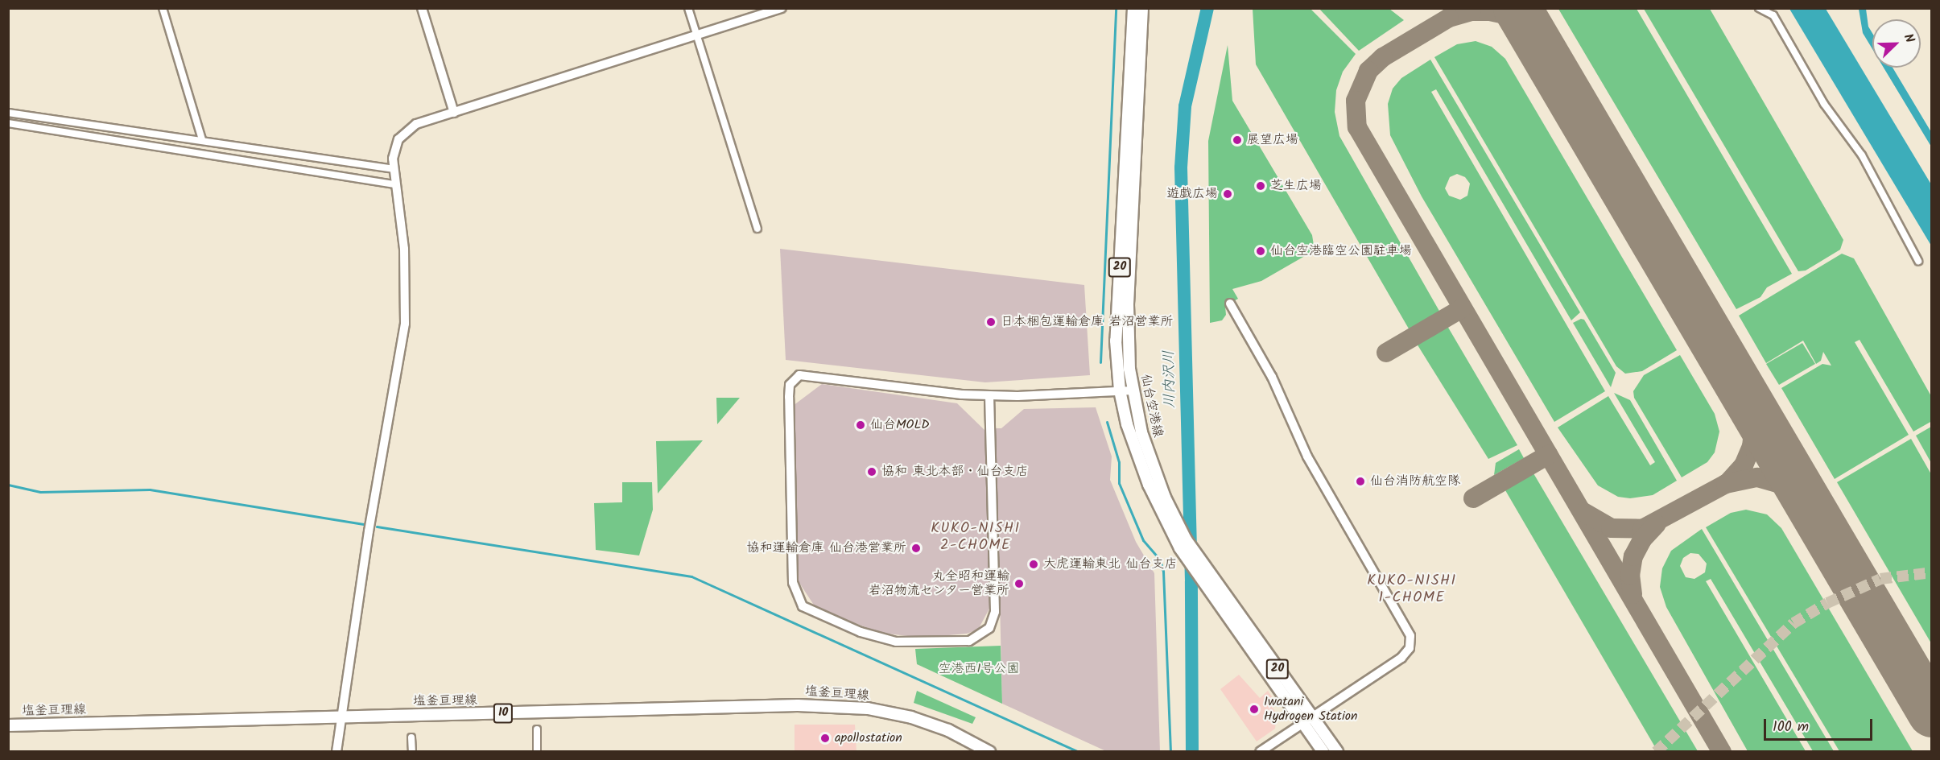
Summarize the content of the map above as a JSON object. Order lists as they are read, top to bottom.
{
  "streets": {
    "main road": [
      "20",
      "仙台空港線",
      "塩釜亘理線",
      "10"
    ]
  },
  "districts": ["KUKO-NISHI 2-CHOME", "KUKO-NISHI 1-CHOME"],
  "water": ["川内沢川"],
  "parks": ["空港西1号公園"],
  "places": [
    "展望広場",
    "芝生広場",
    "遊戯広場",
    "仙台空港臨空公園駐車場",
    "日本梱包運輸倉庫 岩沼営業所",
    "仙台MOLD",
    "協和 東北本部・仙台支店",
    "仙台消防航空隊",
    "協和運輸倉庫 仙台港営業所",
    "大虎運輸東北 仙台支店",
    "丸全昭和運輸 岩沼物流センター営業所",
    "Iwatani Hydrogen Station",
    "apollostation"
  ],
  "scale_bar": "100 m",
  "north": "top right"
}
